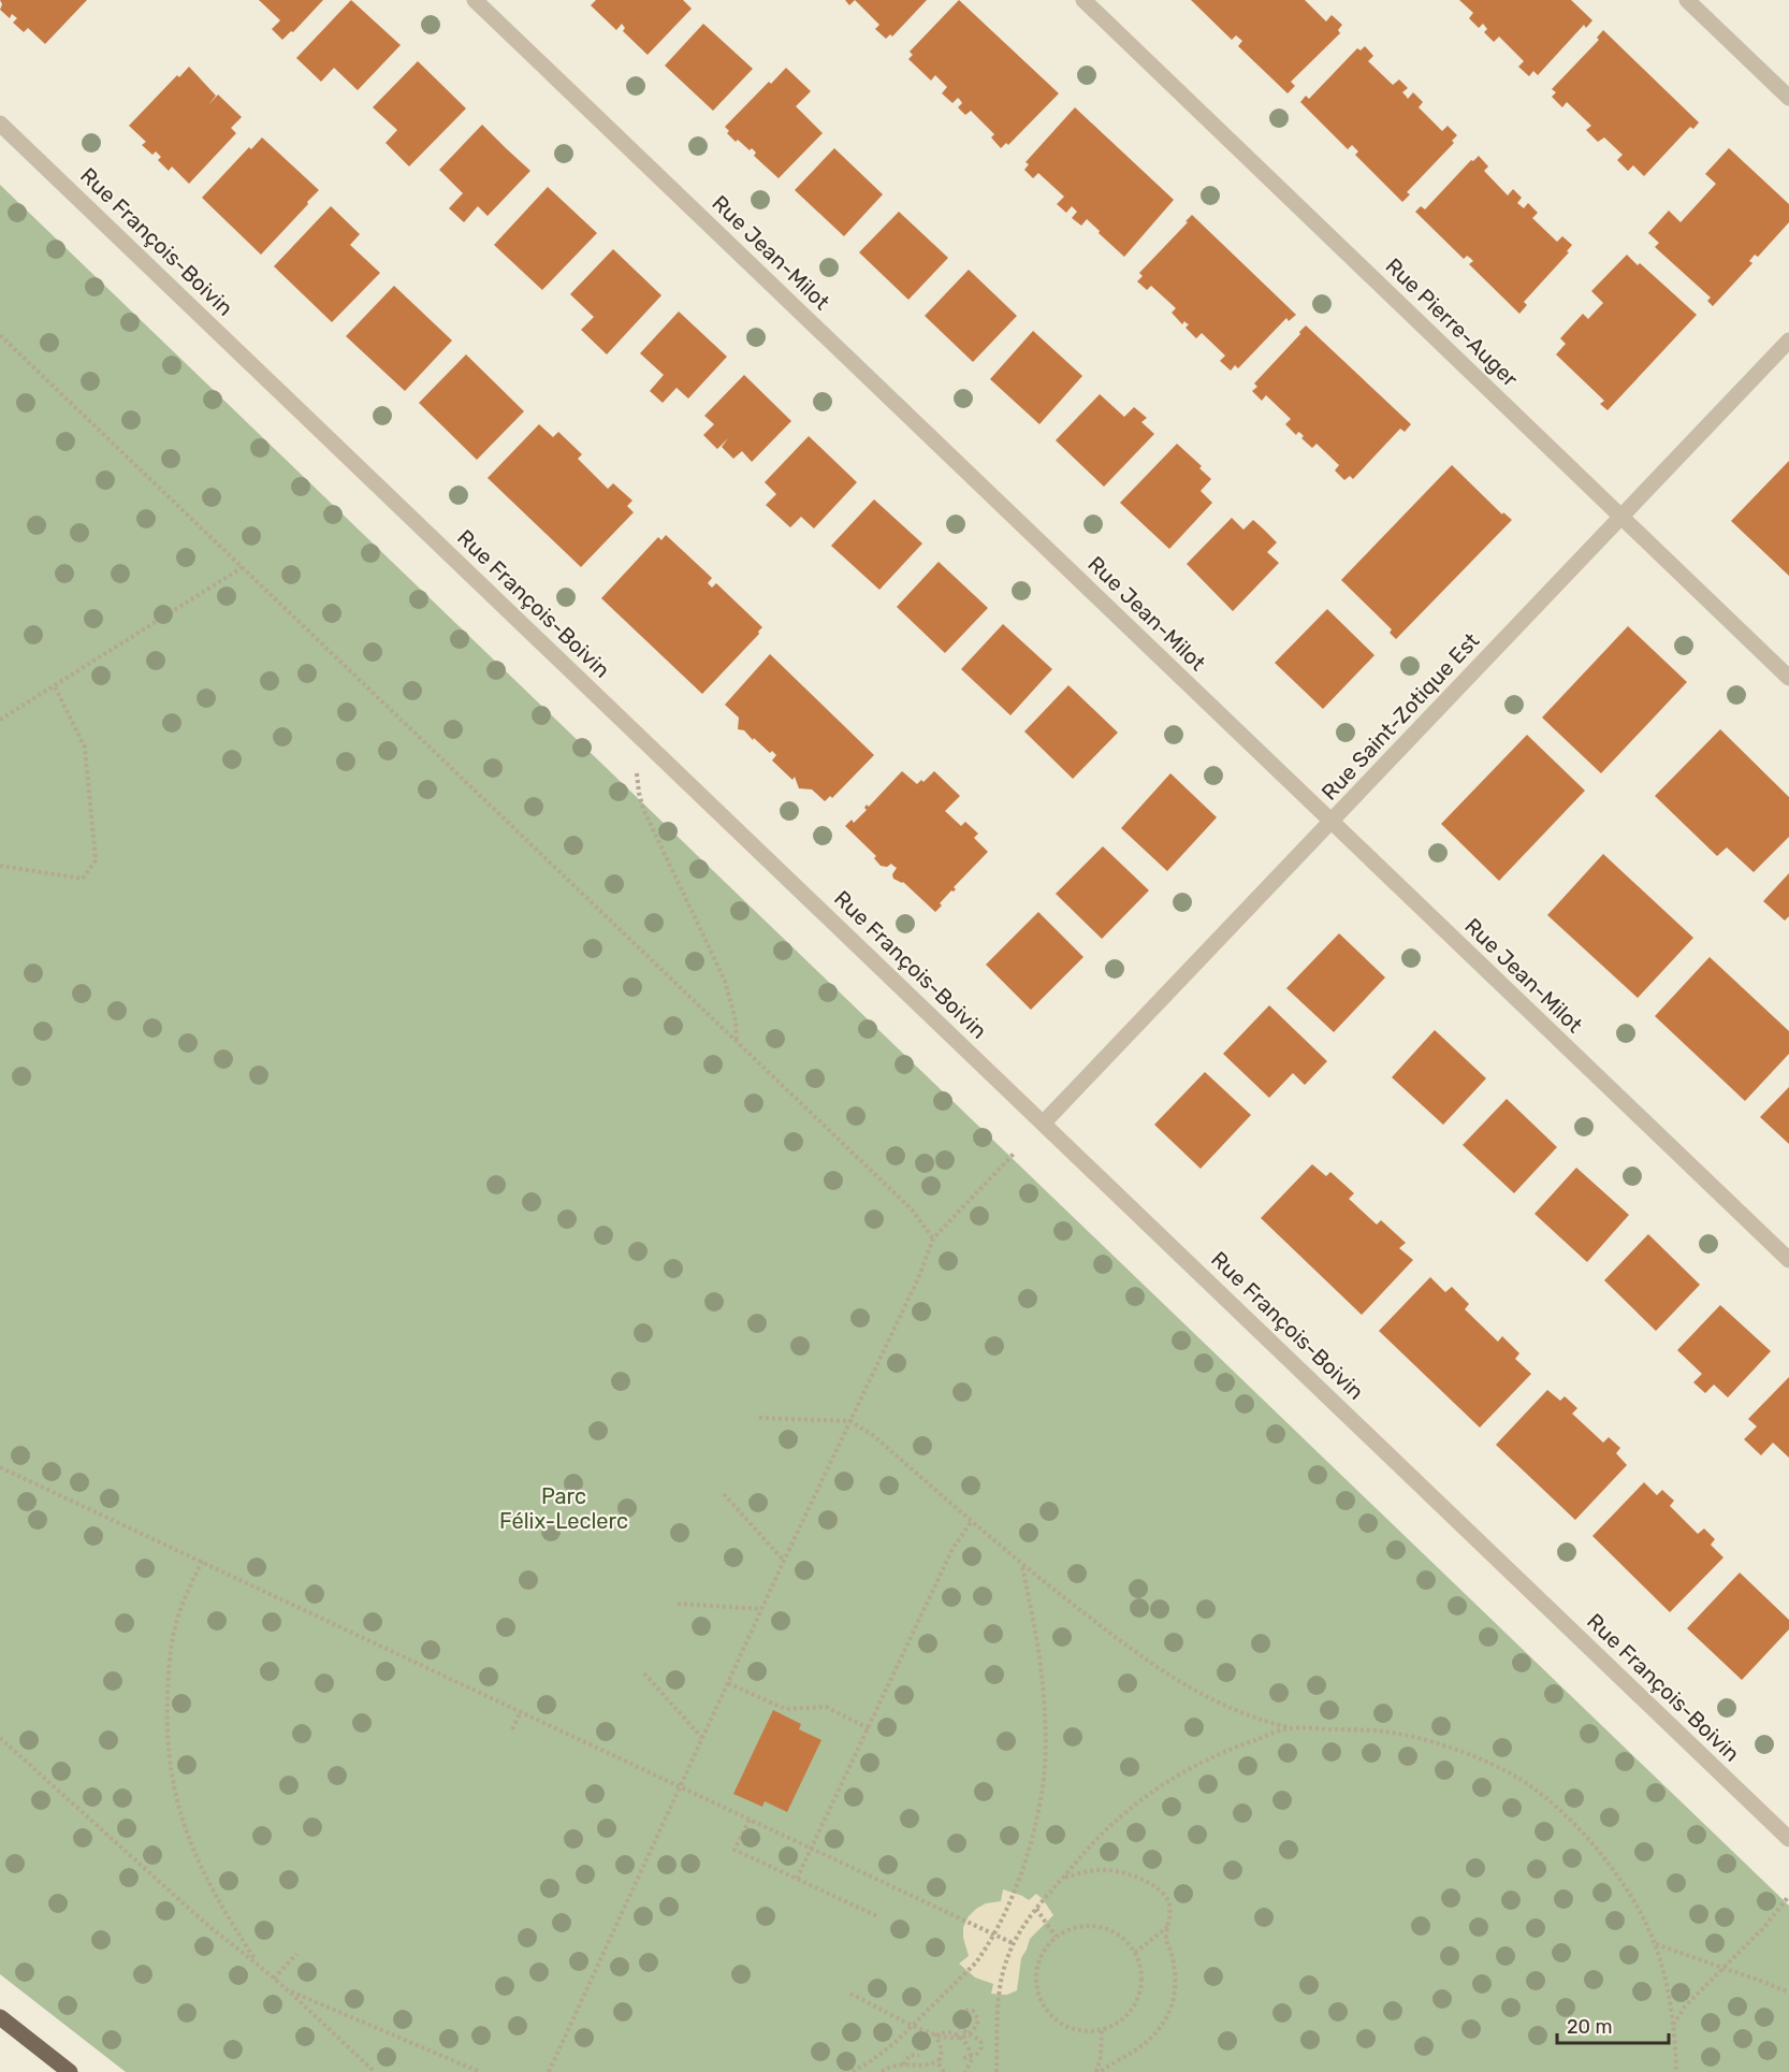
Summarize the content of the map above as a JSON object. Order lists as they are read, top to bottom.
{
  "streets": {
    "street": [
      "Rue François-Boivin",
      "Rue Jean-Milot",
      "Rue Pierre-Auger",
      "Rue Saint-Zotique Est"
    ]
  },
  "crossings": [
    ["Rue François-Boivin", "Rue Saint-Zotique Est"],
    ["Rue Jean-Milot", "Rue Saint-Zotique Est"],
    ["Rue Pierre-Auger", "Rue Saint-Zotique Est"]
  ],
  "parks": ["Parc Félix-Leclerc"],
  "scale_bar": "20 m"
}
